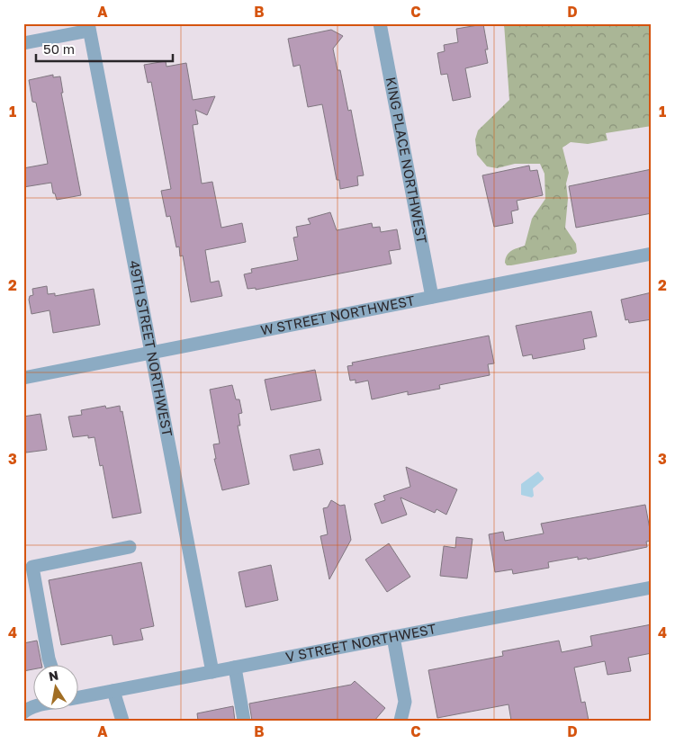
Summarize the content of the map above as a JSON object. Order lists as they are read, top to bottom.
{
  "streets": {
    "street": [
      "KING PLACE NORTHWEST",
      "W STREET NORTHWEST",
      "49TH STREET NORTHWEST",
      "V STREET NORTHWEST"
    ]
  },
  "crossings": [
    ["KING PLACE NORTHWEST", "W STREET NORTHWEST"],
    ["W STREET NORTHWEST", "49TH STREET NORTHWEST"],
    ["49TH STREET NORTHWEST", "V STREET NORTHWEST"]
  ],
  "scale_bar": "50 m",
  "north": "top",
  "grid": {
    "columns": [
      "A",
      "B",
      "C",
      "D"
    ],
    "rows": [
      "1",
      "2",
      "3",
      "4"
    ]
  }
}
